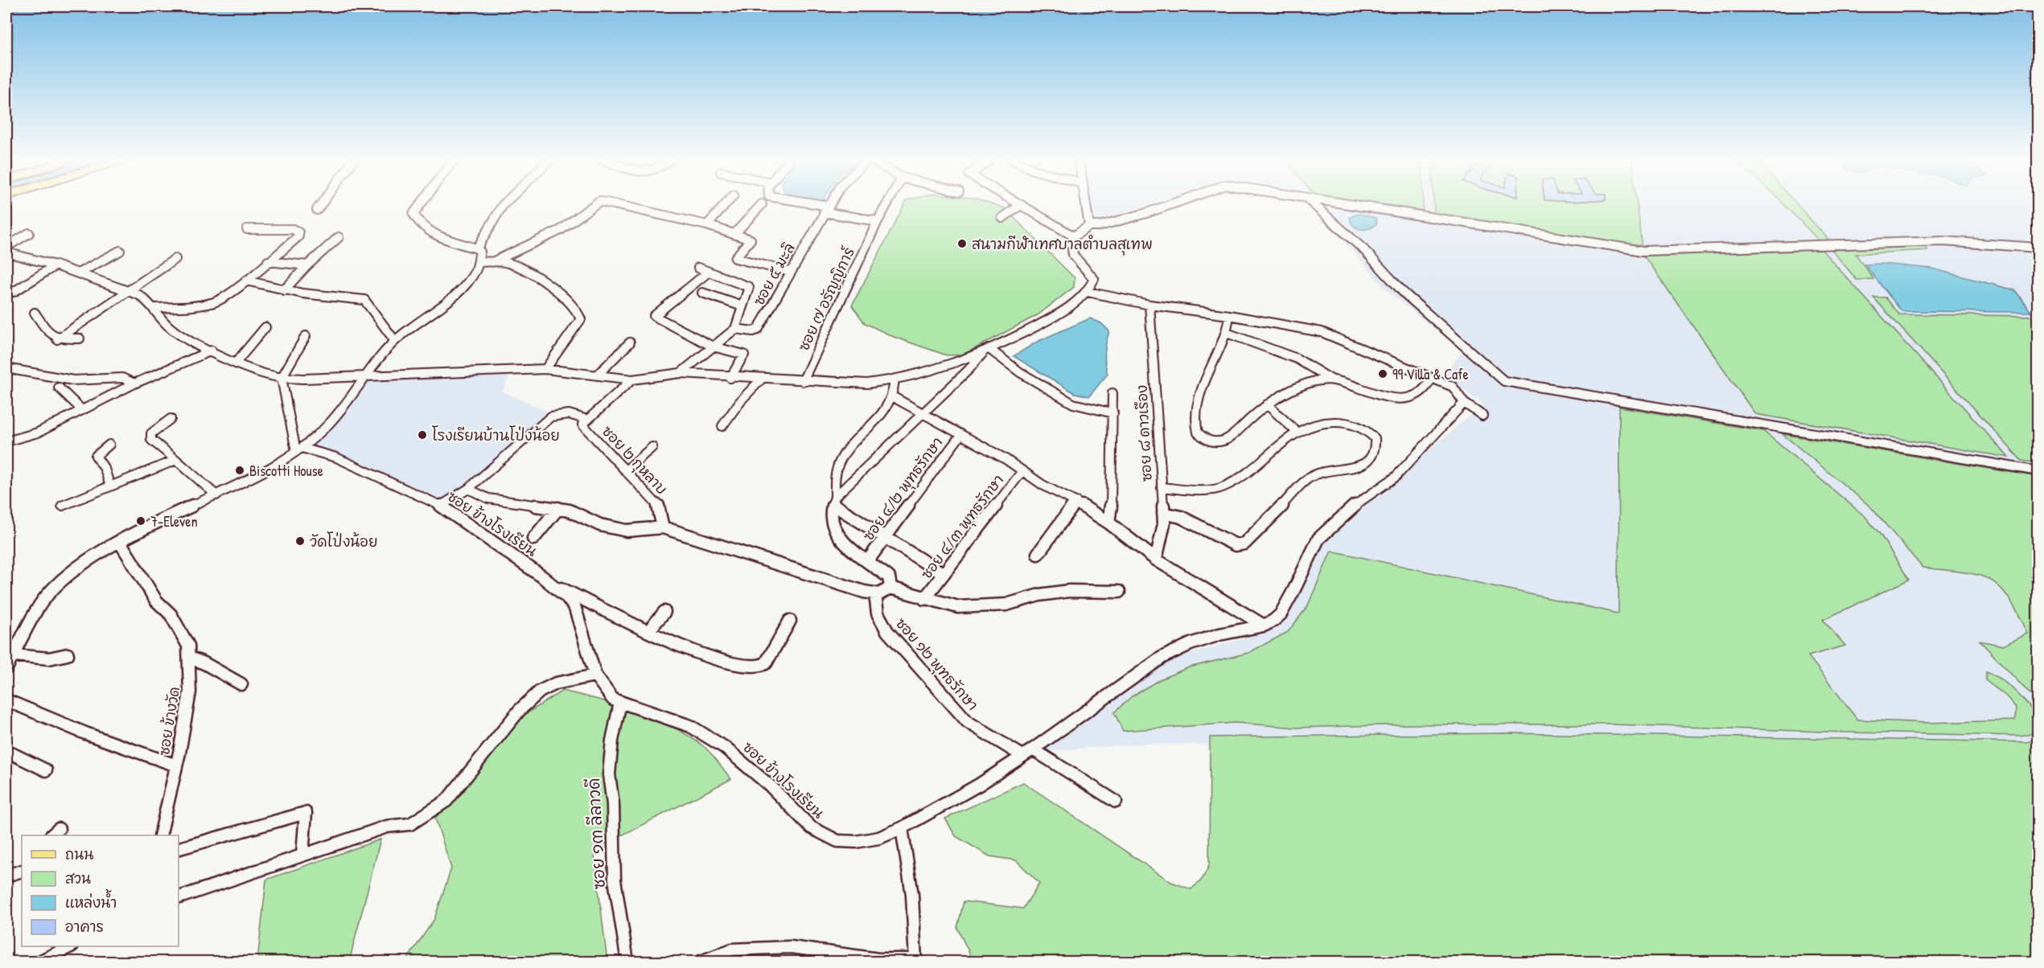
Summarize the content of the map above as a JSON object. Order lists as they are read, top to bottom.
{
  "streets": {
    "street": [
      "ซอย ๕ มะลิ",
      "ซอย ๗ อรัญญิการ์",
      "ซอย ๘ ดาวเรือง",
      "ซอย ๒ กุหลาบ",
      "ซอย ๔/๒ พุทธรักษา",
      "ซอย ข้างโรงเรียน",
      "ซอย ๔/๓ พุทธรักษา",
      "ซอย ๑๒ พุทธรักษา",
      "ซอย ข้างวัด",
      "ซอย ๑๓ ลีลาวดี"
    ]
  },
  "crossings": [
    ["ซอย ข้างโรงเรียน", "ซอย ๑๒ พุทธรักษา"],
    ["ซอย ข้างโรงเรียน", "ซอย ๑๓ ลีลาวดี"]
  ],
  "places": [
    "สนามกีฬาเทศบาลตำบลสุเทพ",
    "99 Villa & Cafe",
    "โรงเรียนบ้านโป่งน้อย",
    "Biscotti House",
    "7-Eleven",
    "วัดโป่งน้อย"
  ],
  "legend": [
    "ถนน",
    "สวน",
    "แหล่งน้ำ",
    "อาคาร"
  ]
}
